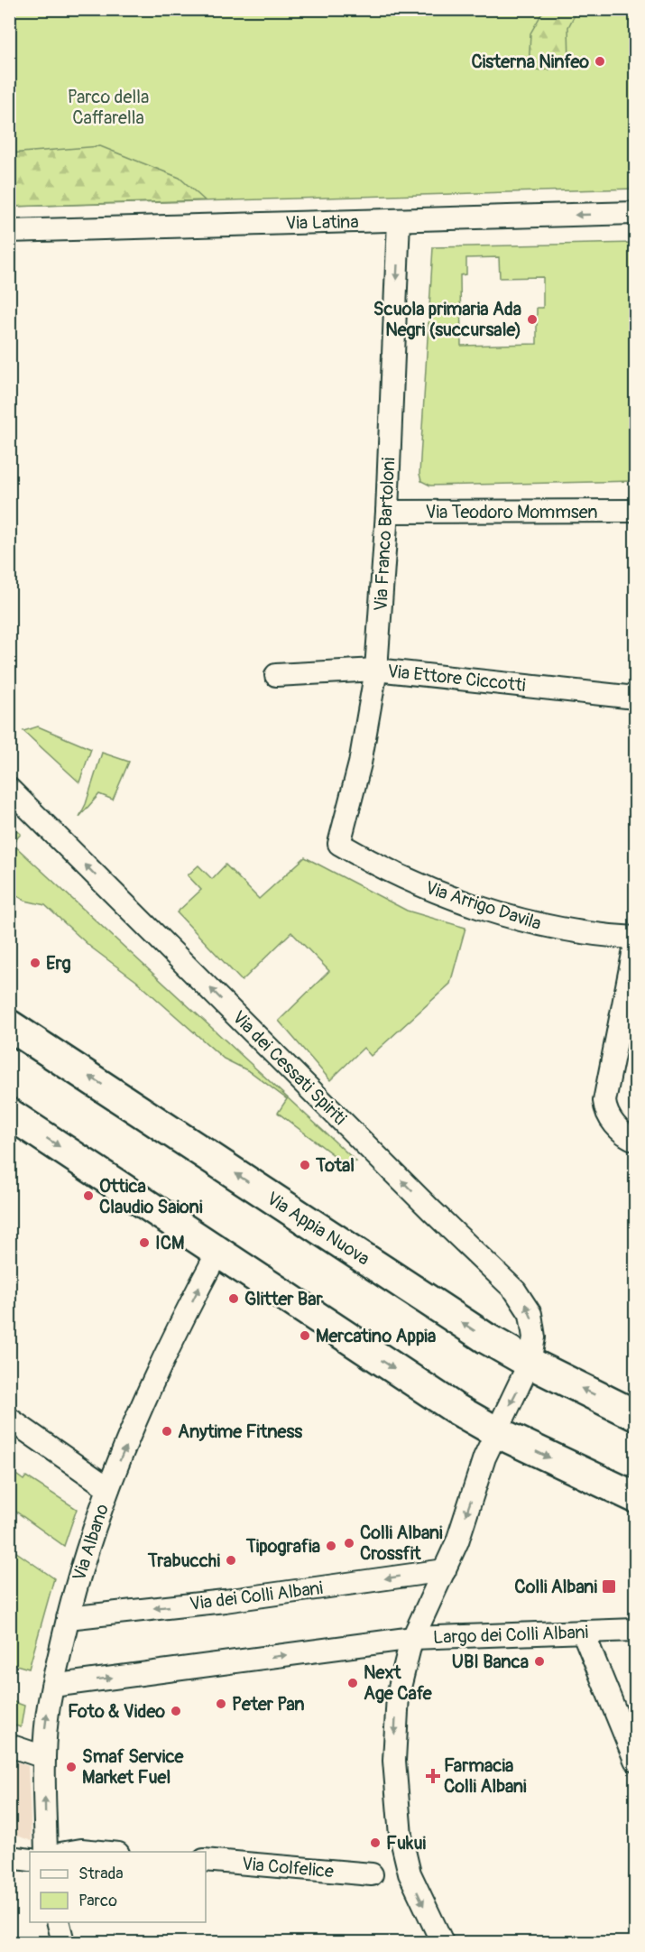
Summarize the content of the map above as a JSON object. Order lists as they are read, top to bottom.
{
  "streets": {
    "main road": ["Via Appia Nuova"],
    "street": [
      "Via Latina",
      "Via Teodoro Mommsen",
      "Via Franco Bartoloni",
      "Via Ettore Ciccotti",
      "Via Arrigo Davila",
      "Via dei Cessati Spiriti",
      "Via Albano",
      "Via dei Colli Albani",
      "Largo dei Colli Albani",
      "Via Colfelice"
    ]
  },
  "crossings": [
    ["Via Latina", "Via Franco Bartoloni"],
    ["Via Teodoro Mommsen", "Via Franco Bartoloni"],
    ["Via Franco Bartoloni", "Via Ettore Ciccotti"],
    ["Via Franco Bartoloni", "Via Arrigo Davila"],
    ["Via dei Cessati Spiriti", "Via Appia Nuova"],
    ["Via dei Cessati Spiriti", "Largo dei Colli Albani"],
    ["Via Albano", "Via dei Colli Albani"],
    ["Via dei Colli Albani", "Largo dei Colli Albani"]
  ],
  "one_way": [
    "Via Latina",
    "Via Franco Bartoloni",
    "Via dei Cessati Spiriti",
    "Via Albano"
  ],
  "parks": ["Parco della Caffarella"],
  "places": {
    "other": [
      "Cisterna Ninfeo",
      "Scuola primaria Ada Negri (succursale)",
      "Erg",
      "Total",
      "Ottica Claudio Saioni",
      "ICM",
      "Glitter Bar",
      "Mercatino Appia",
      "Anytime Fitness",
      "Colli Albani Crossfit",
      "Tipografia",
      "Trabucchi",
      "UBI Banca",
      "Next Age Cafe",
      "Peter Pan",
      "Foto & Video",
      "Smaf Service Market Fuel",
      "Fukui"
    ],
    "transit": ["Colli Albani"],
    "health": ["Farmacia Colli Albani"]
  },
  "legend": ["Strada", "Parco"]
}
